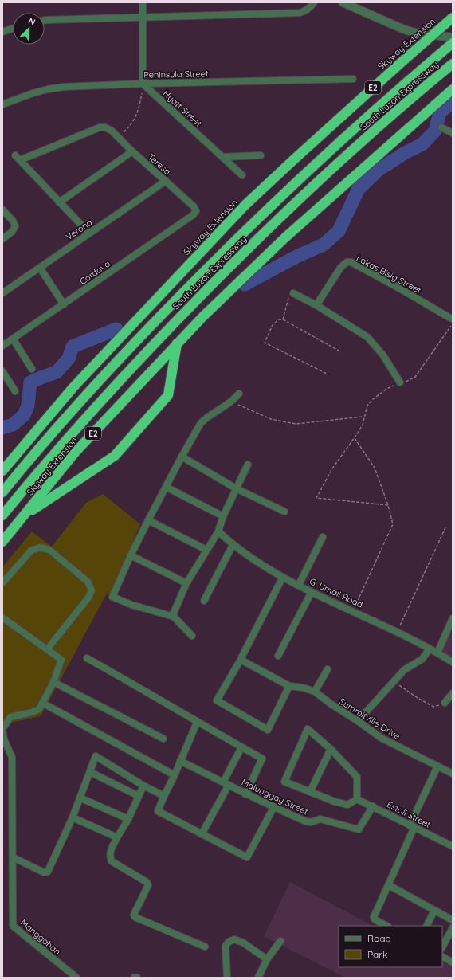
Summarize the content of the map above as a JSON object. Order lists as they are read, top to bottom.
{
  "streets": {
    "highway": ["Skyway Extension", "E2", "South Luzon Expressway"],
    "street": [
      "Peninsula Street",
      "Hyatt Street",
      "Teresa",
      "Verona",
      "Cordova",
      "Lakas Bisig Street",
      "G. Umali Road",
      "Summitville Drive",
      "Malunggay Street",
      "Estoli Street",
      "Manggahan"
    ]
  },
  "crossings": [
    ["Peninsula Street", "Hyatt Street"],
    ["Teresa", "Verona"],
    ["Teresa", "Cordova"],
    ["Malunggay Street", "Estoli Street"]
  ],
  "legend": ["Road", "Park"],
  "north": "top right"
}
